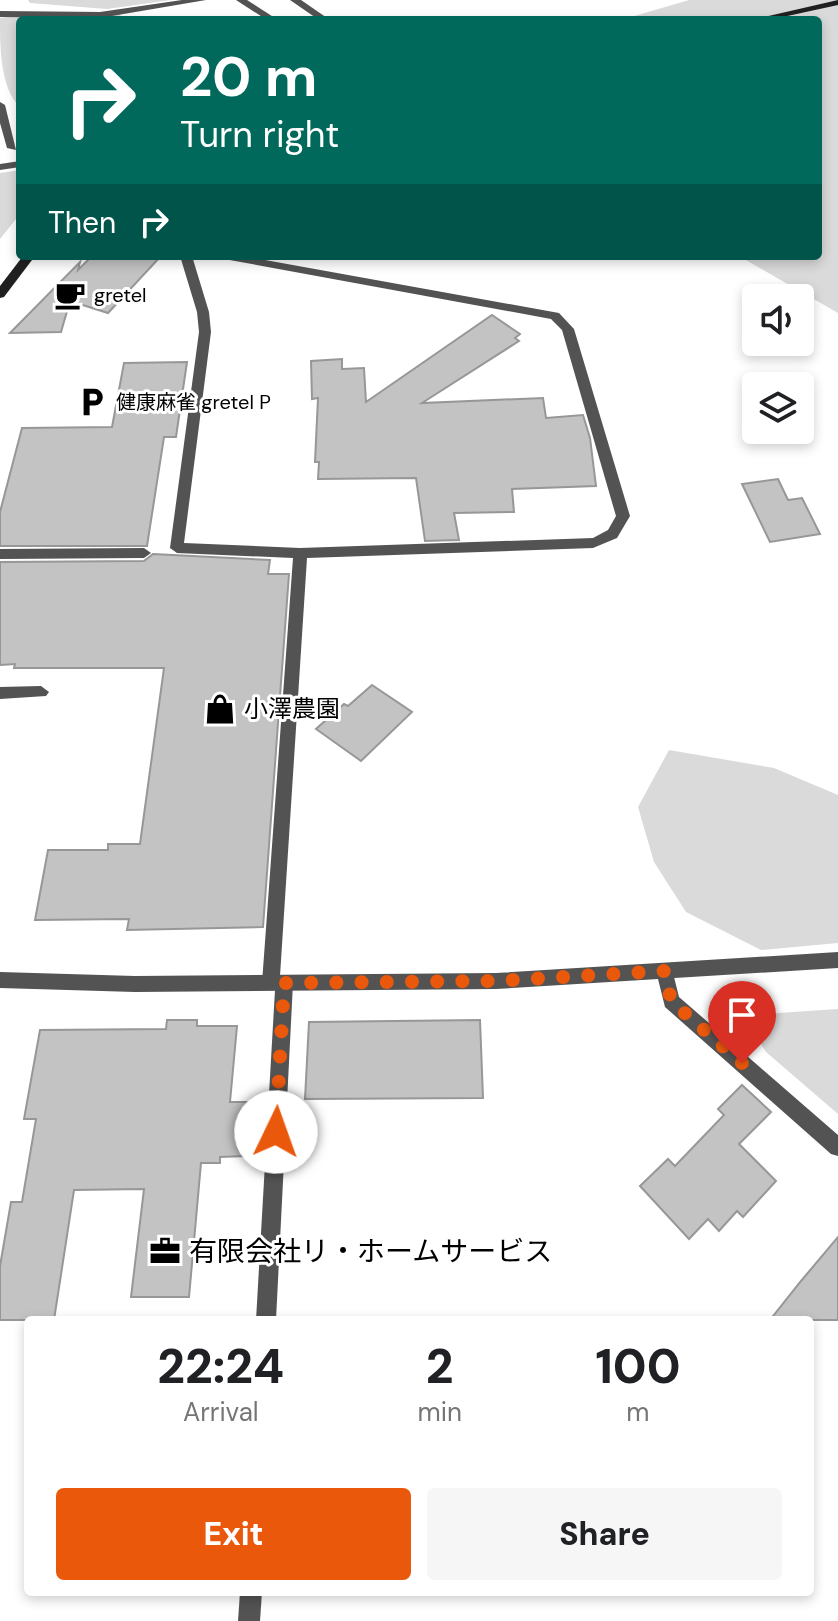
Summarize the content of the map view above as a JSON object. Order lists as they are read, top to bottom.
{
  "places": {
    "cafe": ["gretel"],
    "parking": ["健康麻雀 gretel P"],
    "shop": ["小澤農園"],
    "office": ["有限会社リ・ホームサービス"]
  },
  "page": {
    "turn": ["20 m", "Turn right"],
    "then": "Then",
    "eta": [
      "22:24",
      "Arrival",
      "2",
      "min",
      "100",
      "m"
    ],
    "buttons": ["Exit", "Share"]
  }
}
